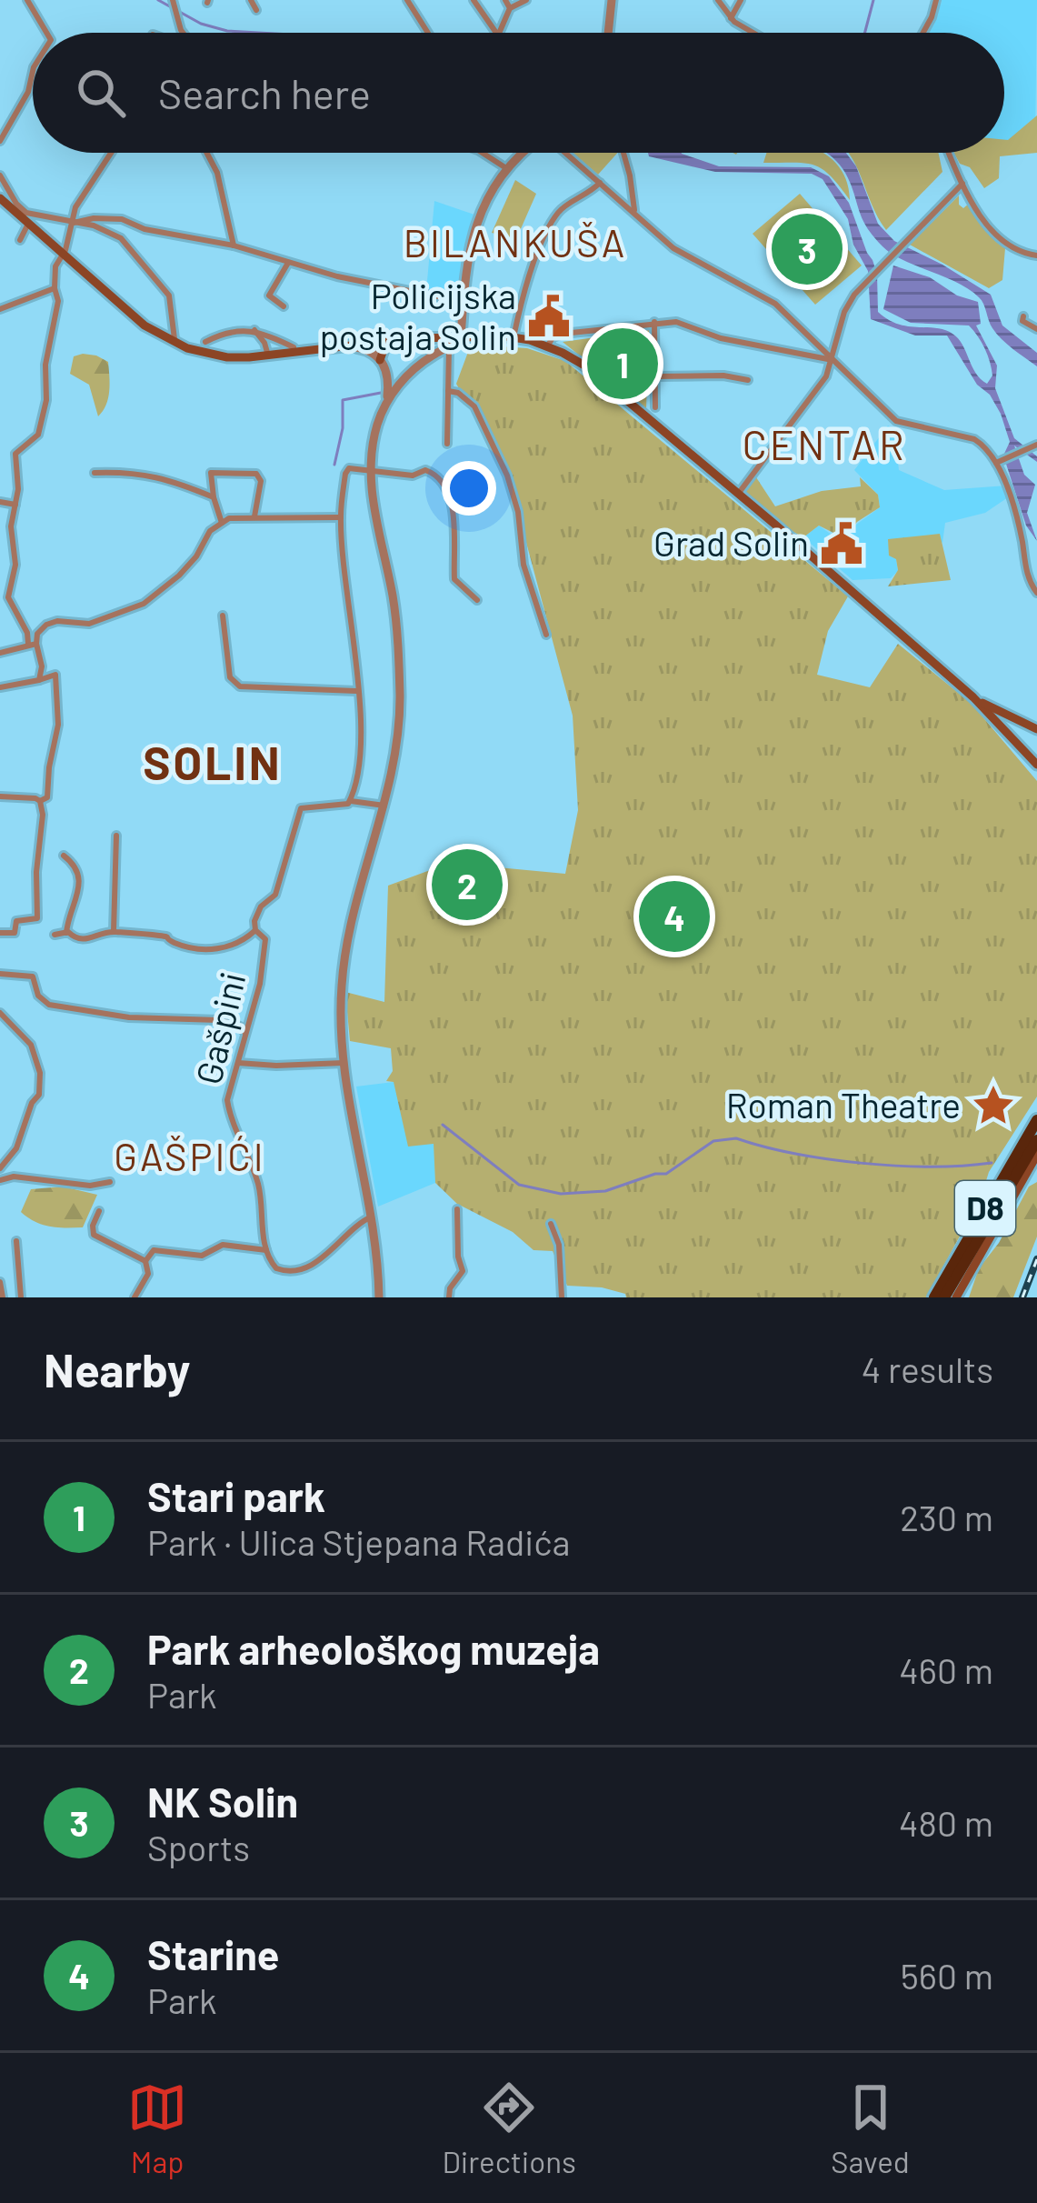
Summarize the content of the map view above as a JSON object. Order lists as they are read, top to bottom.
{
  "streets": {
    "highway": ["D8"],
    "street": ["Gašpini"]
  },
  "districts": [
    "BILANKUŠA",
    "CENTAR",
    "SOLIN",
    "GAŠPIĆI"
  ],
  "places": {
    "public building": ["Policijska postaja Solin", "Grad Solin"],
    "place": ["Roman Theatre"]
  },
  "page": {
    "search": "Search here",
    "pins": [
      "3",
      "1",
      "2",
      "4"
    ],
    "heading": ["Nearby", "4 results"],
    "list": [
      {
        "mark": "1",
        "name": "Stari park",
        "note": "Park · Ulica Stjepana Radića",
        "value": "230 m"
      },
      {
        "mark": "2",
        "name": "Park arheološkog muzeja",
        "note": "Park",
        "value": "460 m"
      },
      {
        "mark": "3",
        "name": "NK Solin",
        "note": "Sports",
        "value": "480 m"
      },
      {
        "mark": "4",
        "name": "Starine",
        "note": "Park",
        "value": "560 m"
      }
    ],
    "nav": ["Map", "Directions", "Saved"]
  }
}
